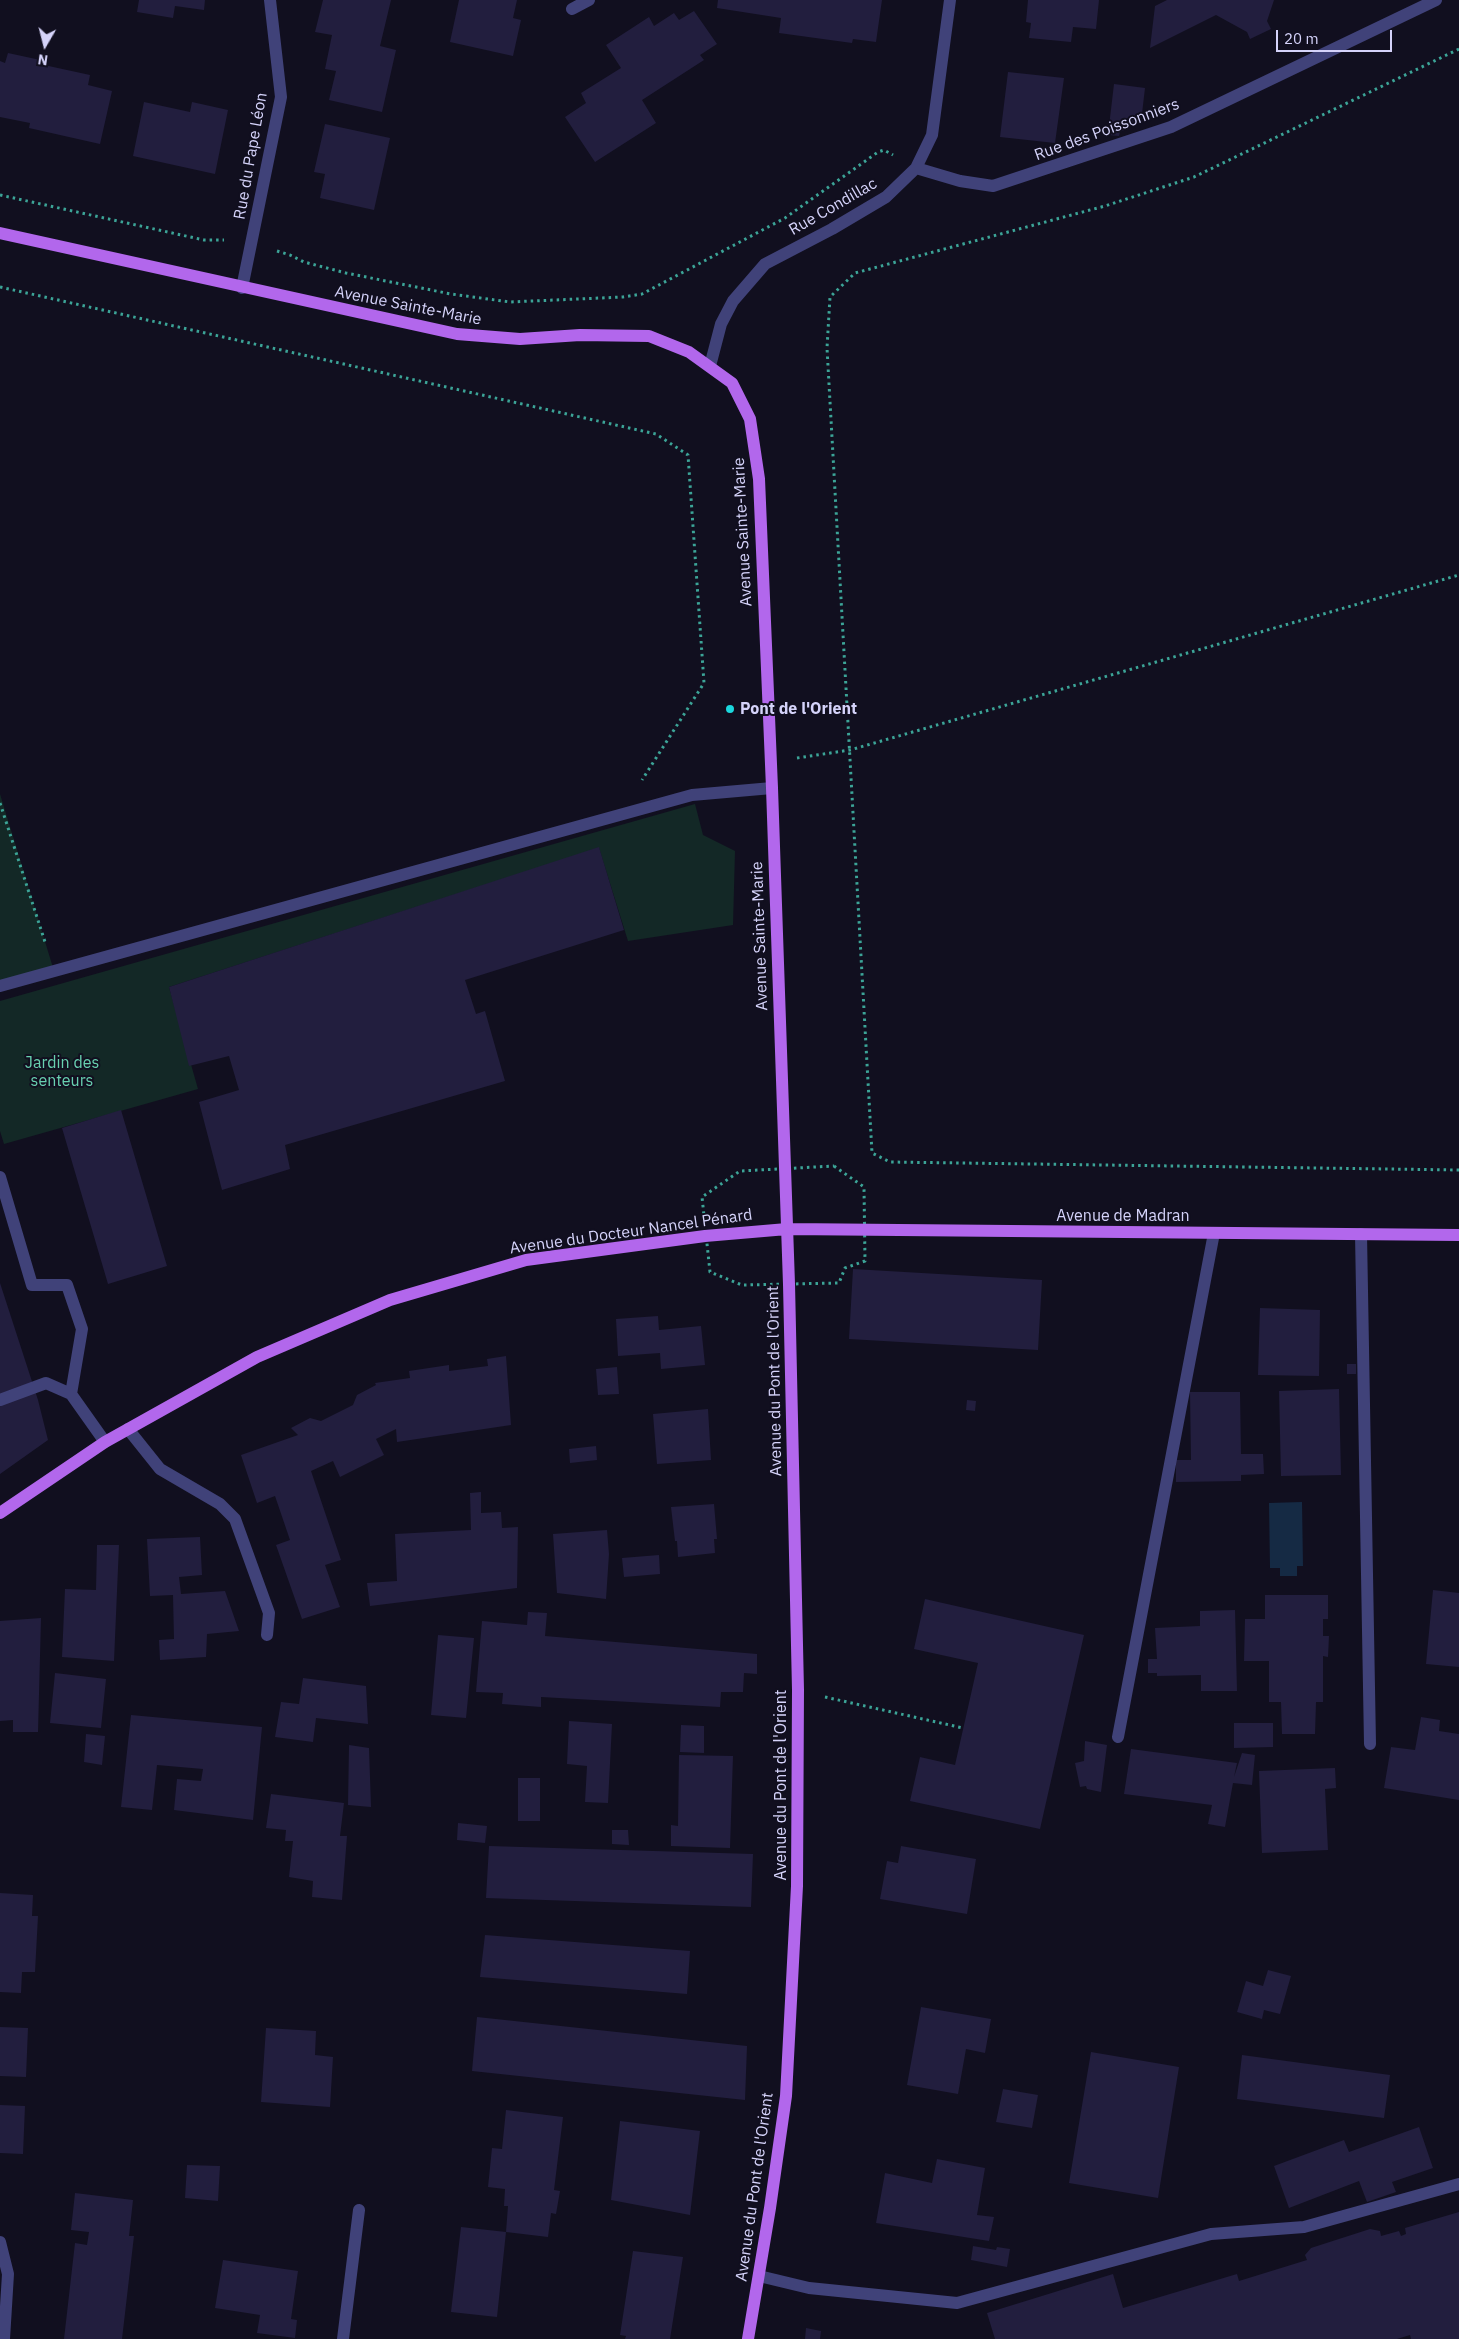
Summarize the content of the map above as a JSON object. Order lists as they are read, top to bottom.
{
  "streets": {
    "main road": [
      "Avenue Sainte-Marie",
      "Avenue de Madran",
      "Avenue du Docteur Nancel Pénard",
      "Avenue du Pont de l'Orient"
    ],
    "street": ["Rue des Poissonniers", "Rue du Pape Léon", "Rue Condillac"]
  },
  "crossings": [
    ["Rue des Poissonniers", "Rue Condillac"],
    ["Rue du Pape Léon", "Avenue Sainte-Marie"],
    ["Rue Condillac", "Avenue Sainte-Marie"],
    ["Avenue Sainte-Marie", "Avenue de Madran"],
    ["Avenue Sainte-Marie", "Avenue du Docteur Nancel Pénard"],
    ["Avenue Sainte-Marie", "Avenue du Pont de l'Orient"],
    ["Avenue de Madran", "Avenue du Docteur Nancel Pénard"],
    ["Avenue de Madran", "Avenue du Pont de l'Orient"],
    ["Avenue du Docteur Nancel Pénard", "Avenue du Pont de l'Orient"]
  ],
  "parks": ["Jardin des senteurs"],
  "places": ["Pont de l'Orient"],
  "scale_bar": "20 m",
  "north": "bottom"
}
